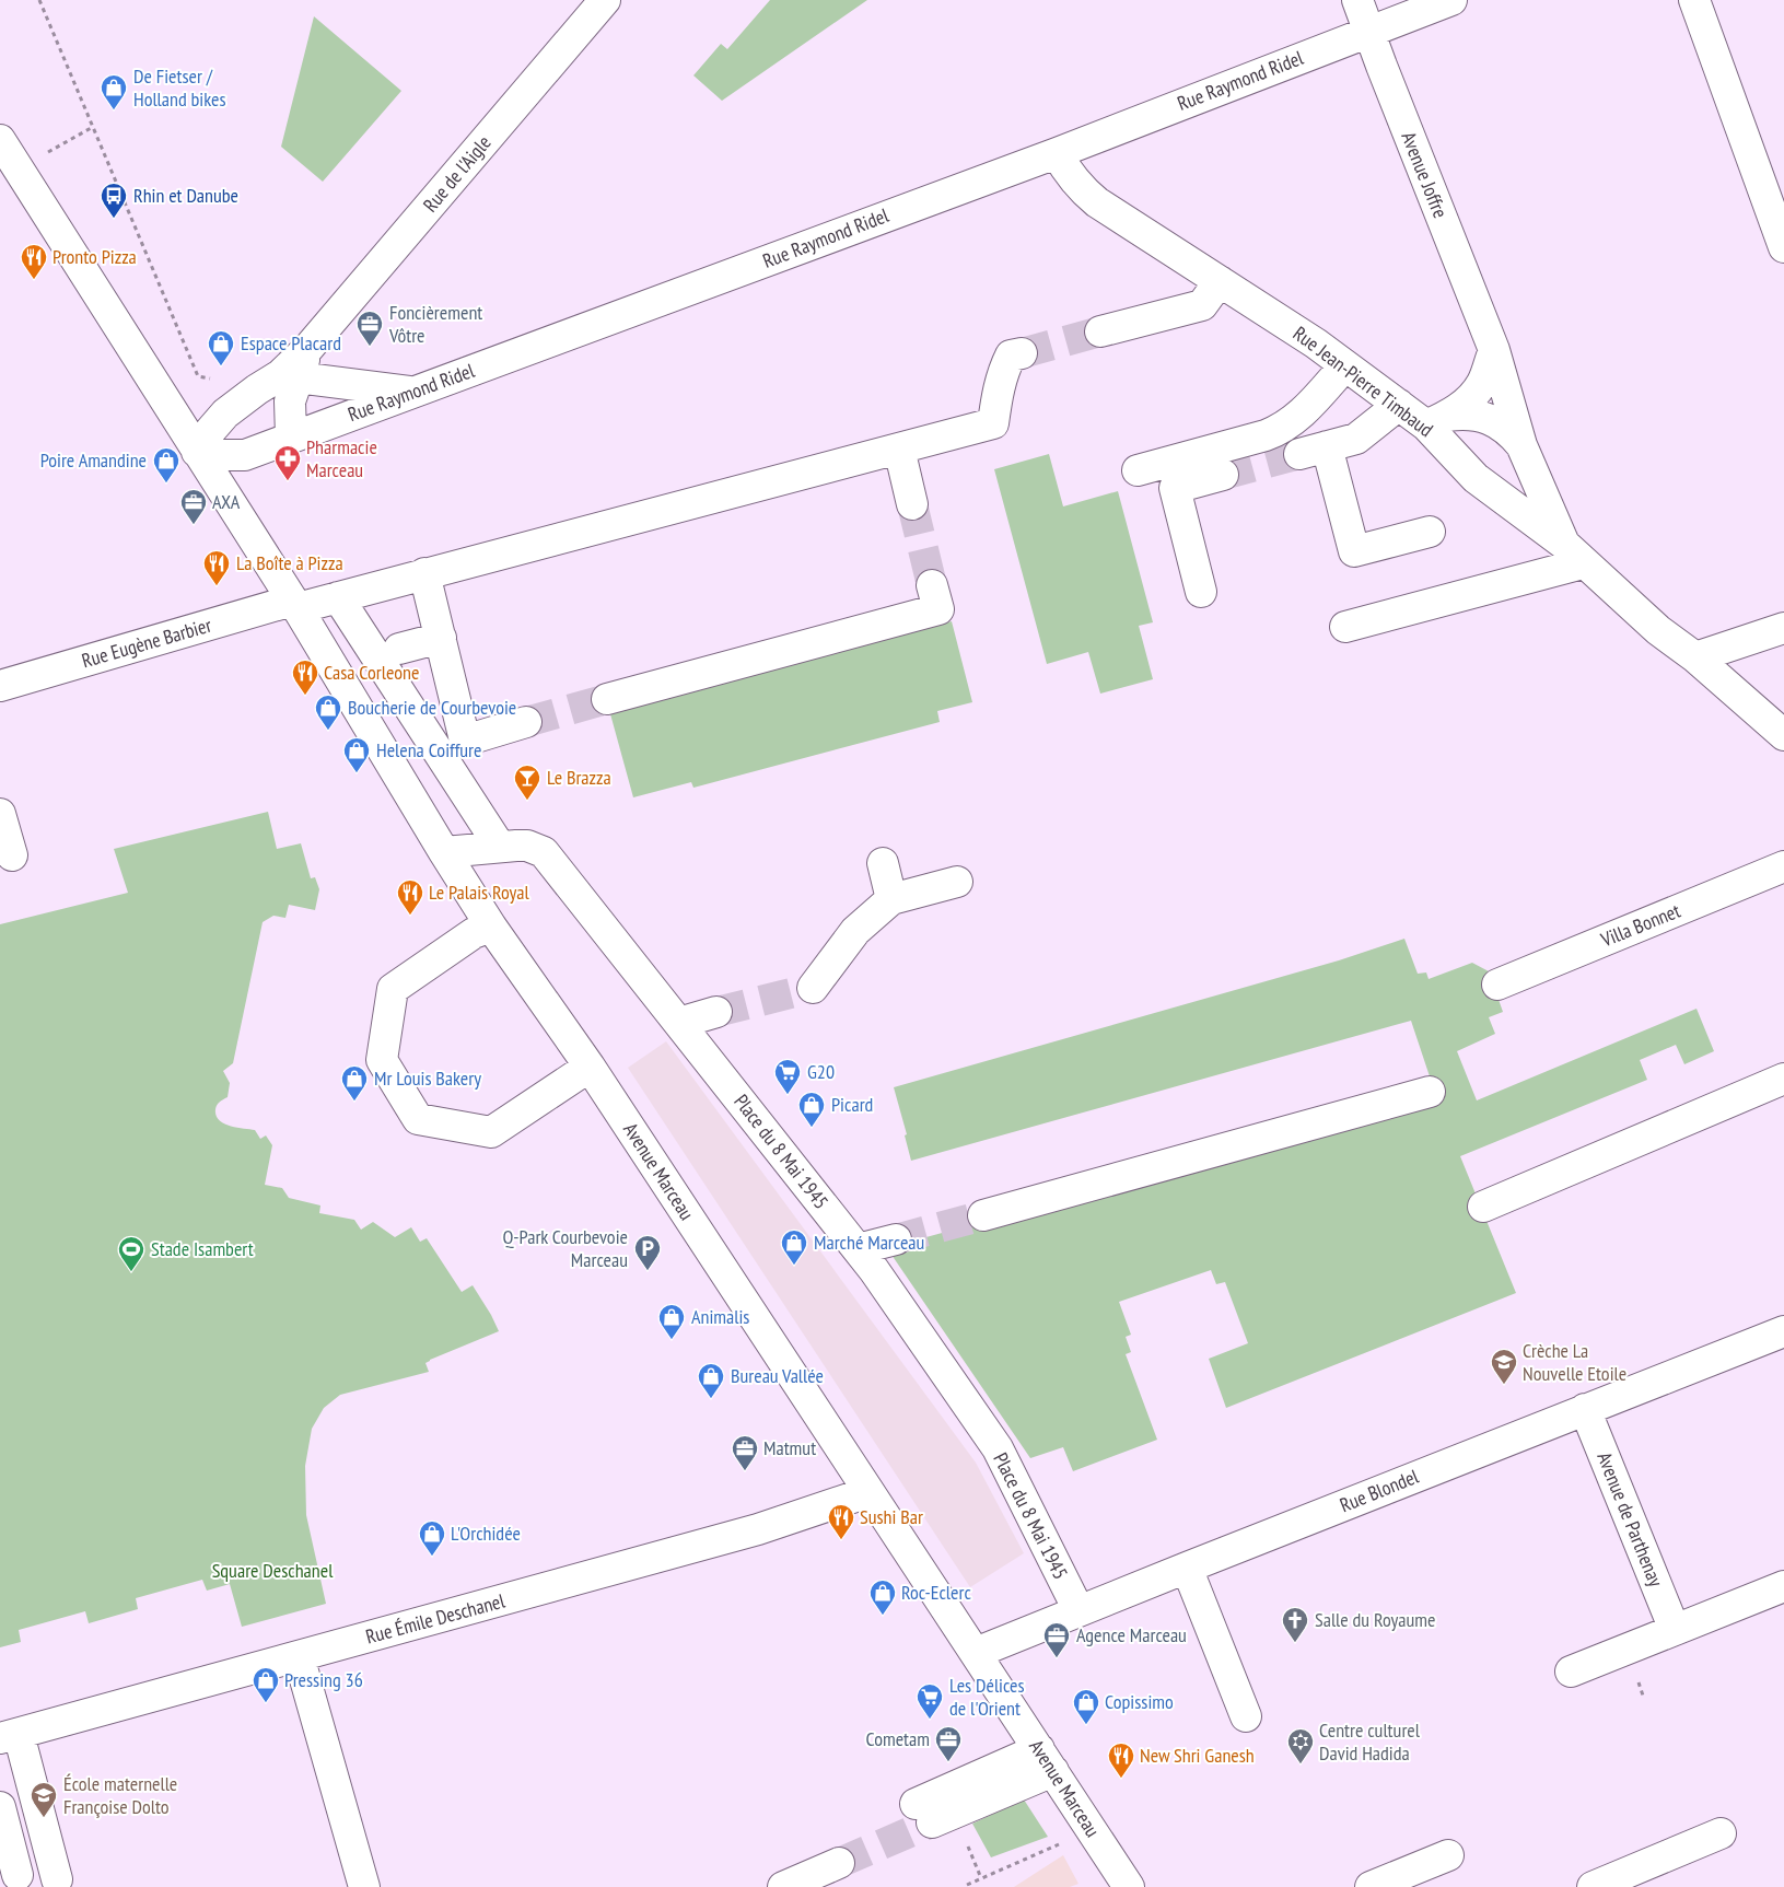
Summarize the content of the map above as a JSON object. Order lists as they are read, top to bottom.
{
  "streets": {
    "street": [
      "Rue Raymond Ridel",
      "Rue de l'Aigle",
      "Avenue Joffre",
      "Rue Jean-Pierre Timbaud",
      "Rue Eugène Barbier",
      "Villa Bonnet",
      "Place du 8 Mai 1945",
      "Avenue Marceau",
      "Rue Blondel",
      "Avenue de Parthenay",
      "Rue Émile Deschanel"
    ]
  },
  "crossings": [
    ["Rue Raymond Ridel", "Rue de l'Aigle"],
    ["Rue Raymond Ridel", "Avenue Joffre"],
    ["Rue Raymond Ridel", "Rue Jean-Pierre Timbaud"],
    ["Rue Raymond Ridel", "Avenue Marceau"],
    ["Rue de l'Aigle", "Avenue Marceau"],
    ["Avenue Joffre", "Rue Jean-Pierre Timbaud"],
    ["Rue Eugène Barbier", "Avenue Marceau"],
    ["Place du 8 Mai 1945", "Avenue Marceau"],
    ["Place du 8 Mai 1945", "Rue Blondel"],
    ["Avenue Marceau", "Rue Blondel"],
    ["Avenue Marceau", "Rue Émile Deschanel"],
    ["Rue Blondel", "Avenue de Parthenay"]
  ],
  "parks": ["Square Deschanel"],
  "places": {
    "shop": [
      "De Fietser / Holland bikes",
      "Espace Placard",
      "Poire Amandine",
      "Boucherie de Courbevoie",
      "Helena Coiffure",
      "Mr Louis Bakery",
      "Picard",
      "Marché Marceau",
      "Animalis",
      "Bureau Vallée",
      "L'Orchidée",
      "Roc-Eclerc",
      "Pressing 36",
      "Copissimo"
    ],
    "bus stop": ["Rhin et Danube"],
    "restaurant": [
      "Pronto Pizza",
      "La Boîte à Pizza",
      "Casa Corleone",
      "Le Palais Royal",
      "Sushi Bar",
      "New Shri Ganesh"
    ],
    "office": [
      "Foncièrement Vôtre",
      "AXA",
      "Matmut",
      "Agence Marceau",
      "Cometam"
    ],
    "pharmacy": ["Pharmacie Marceau"],
    "bar": ["Le Brazza"],
    "supermarket": ["G20", "Les Délices de l'Orient"],
    "parking": ["Q-Park Courbevoie Marceau"],
    "sports": ["Stade Isambert"],
    "school or university": ["Crèche La Nouvelle Etoile", "École maternelle Françoise Dolto"],
    "church": ["Salle du Royaume"],
    "synagogue": ["Centre culturel David Hadida"]
  }
}
